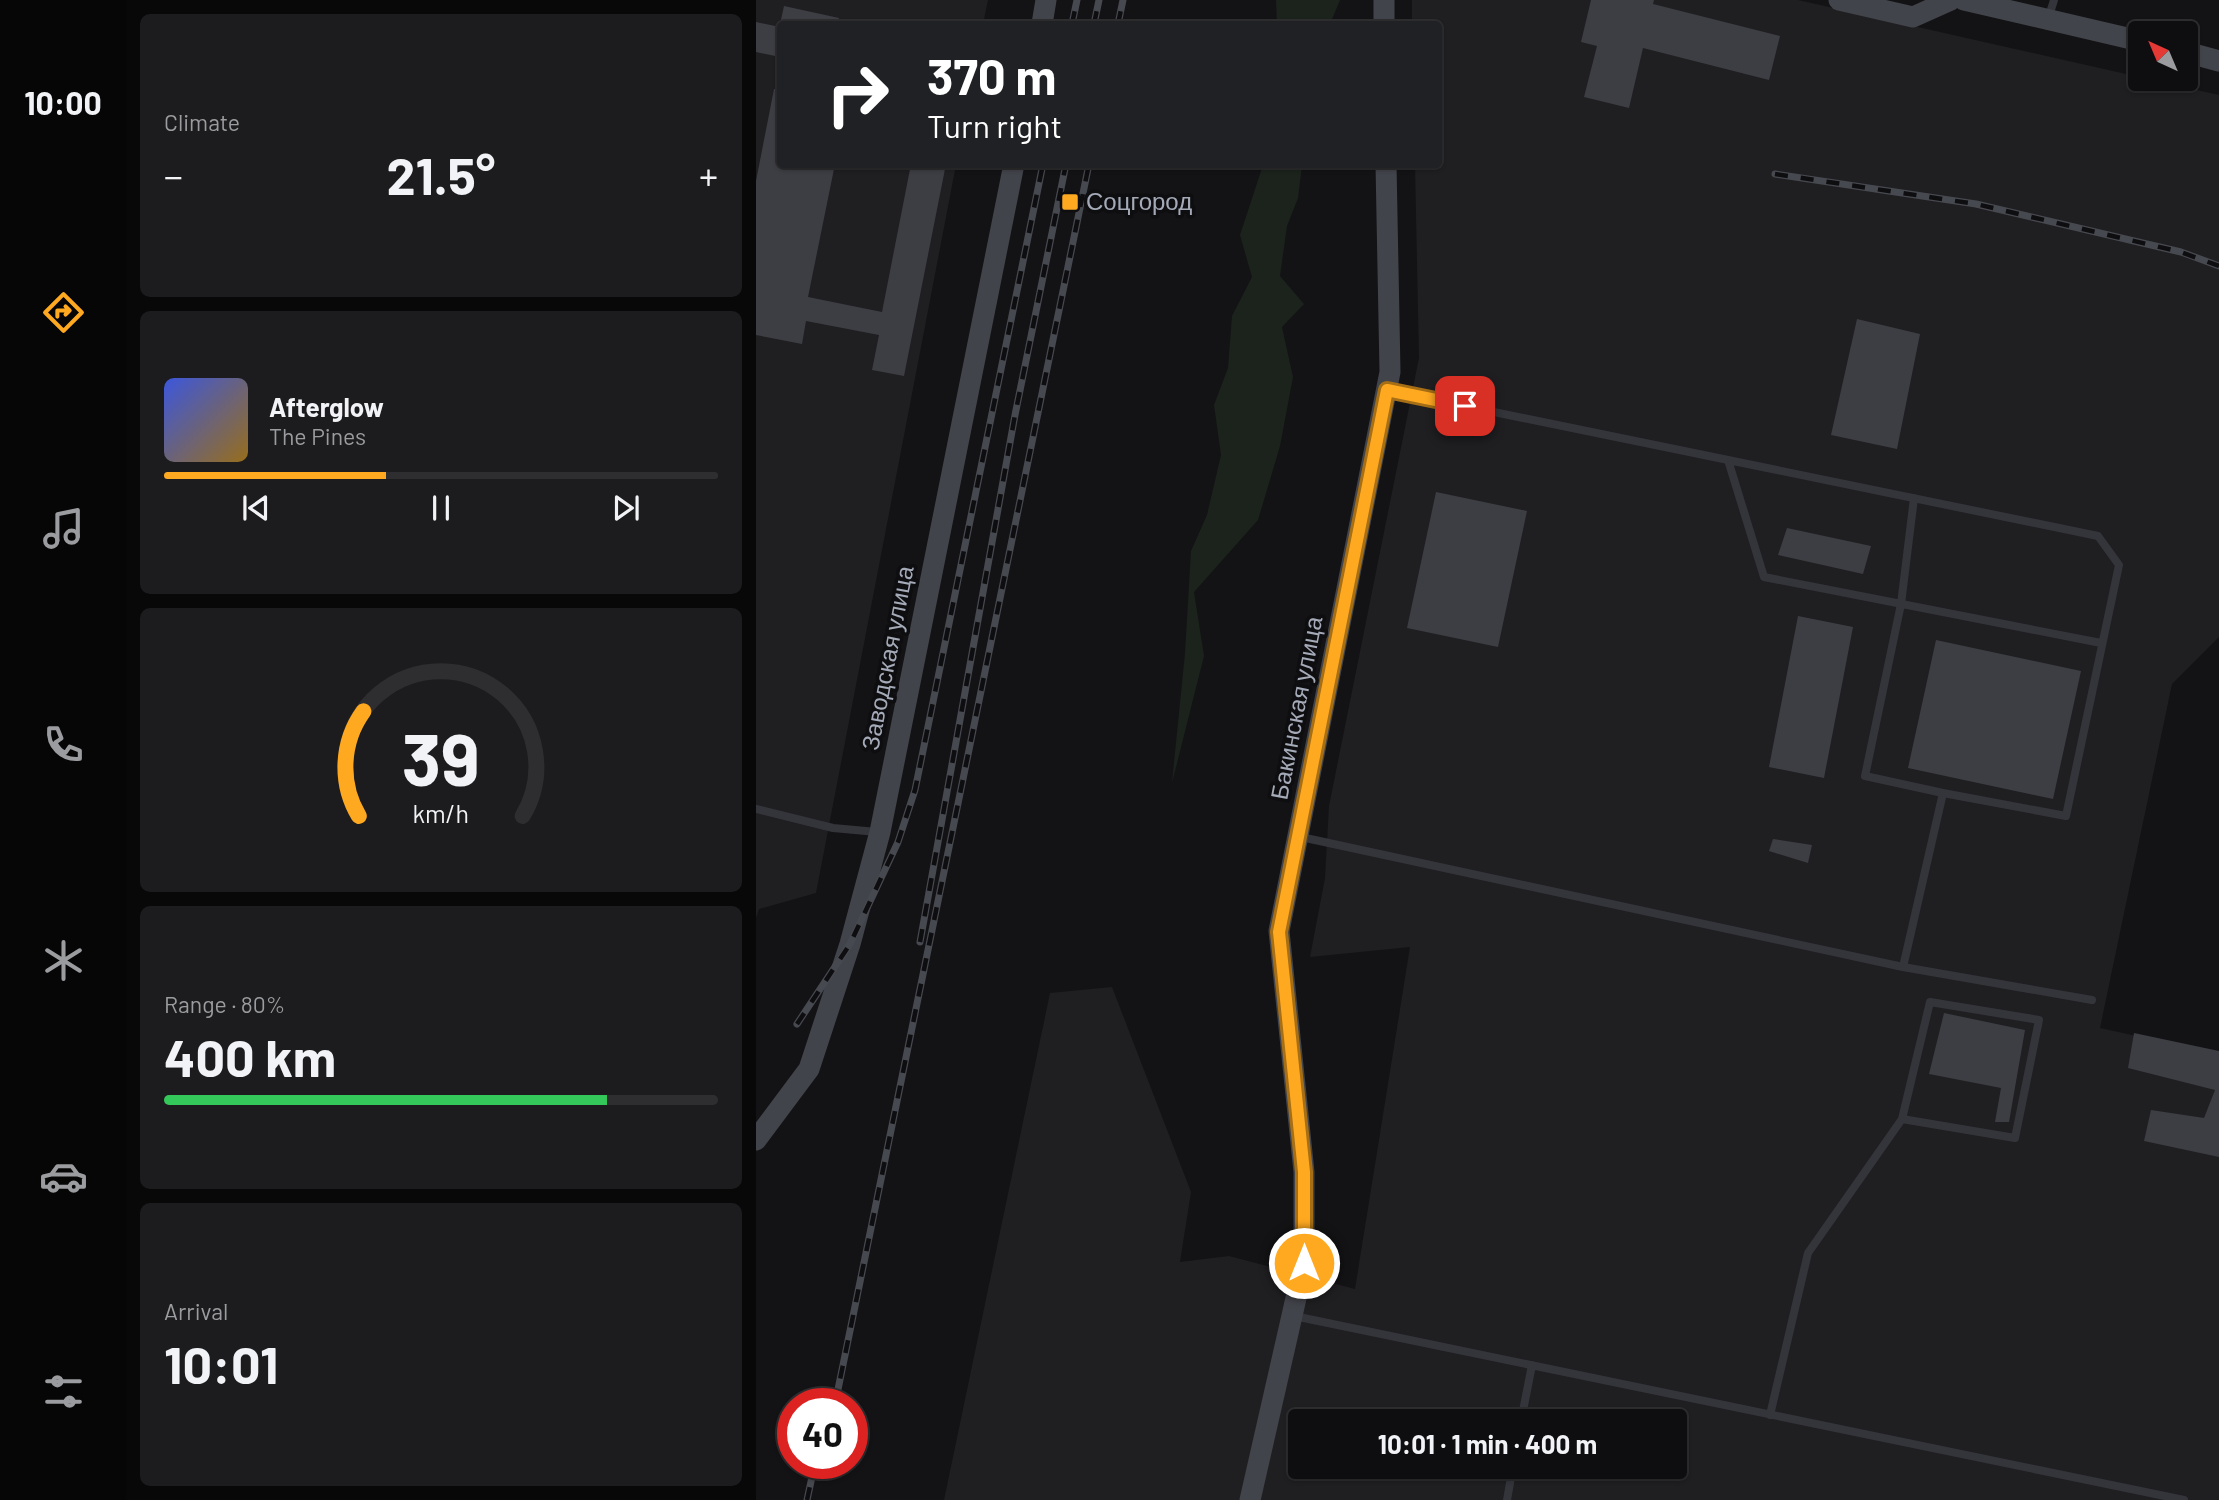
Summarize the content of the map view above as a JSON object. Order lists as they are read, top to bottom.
{
  "streets": {
    "street": ["Заводская улица", "Бакинская улица"]
  },
  "places": {
    "transit": ["Соцгород"]
  },
  "north": "top left",
  "page": {
    "tabs": "10:00",
    "tile": [
      "Climate",
      ["Range · 80%", "400 km"],
      ["Arrival", "10:01"]
    ],
    "turn": ["370 m", "Turn right"],
    "heat": ["−", "21.5°", "+"],
    "song": ["Afterglow", "The Pines"],
    "limit": "40",
    "trip": "10:01 · 1 min · 400 m",
    "gauge": ["39", "km/h"]
  }
}
